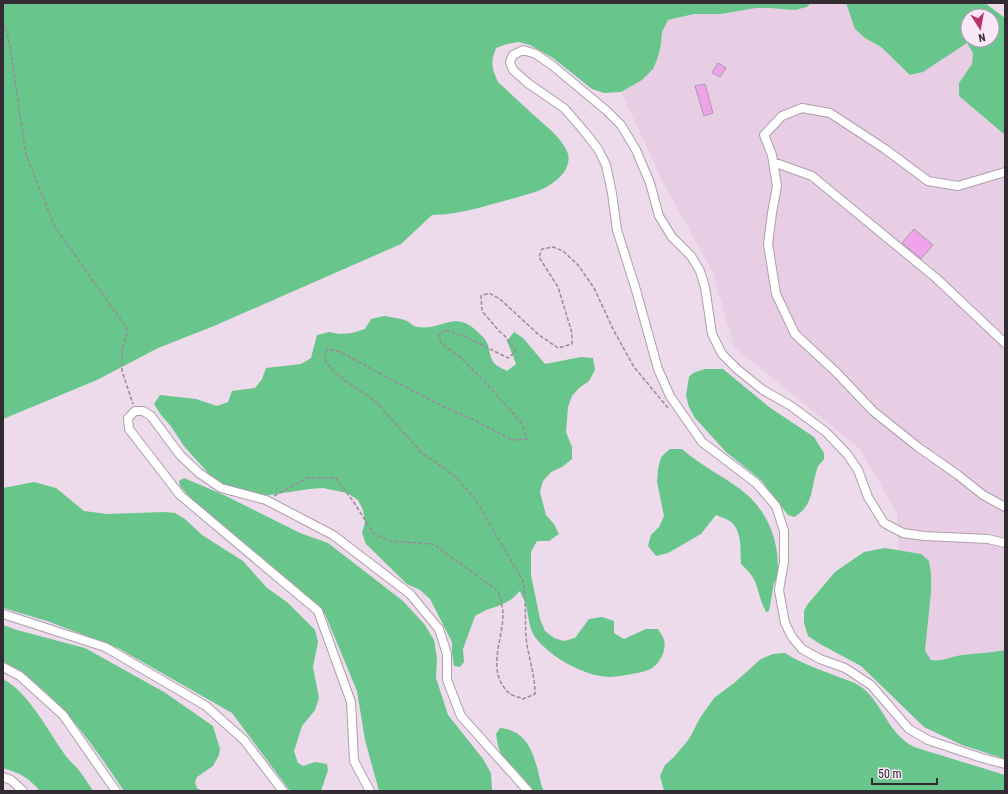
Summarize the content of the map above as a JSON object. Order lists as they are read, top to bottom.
{
  "scale_bar": "50 m",
  "north": "bottom"
}
